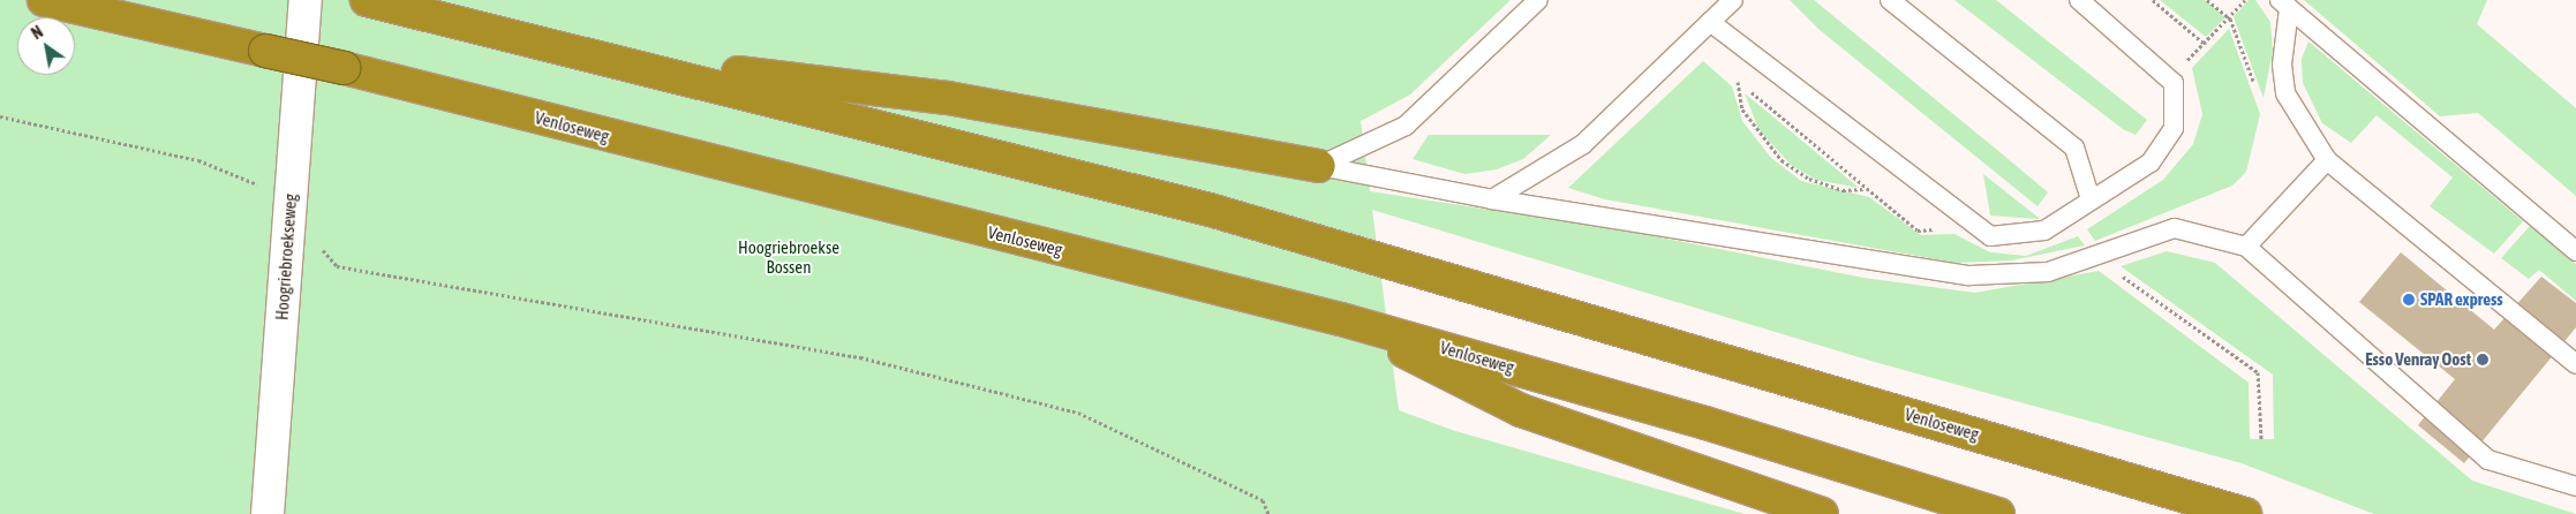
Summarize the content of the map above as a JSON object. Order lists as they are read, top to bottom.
{
  "streets": {
    "highway": ["Venloseweg"],
    "street": ["Hoogriebroekseweg"]
  },
  "parks": ["Hoogriebroekse Bossen"],
  "places": ["SPAR express", "Esso Venray Oost"],
  "north": "top left"
}
